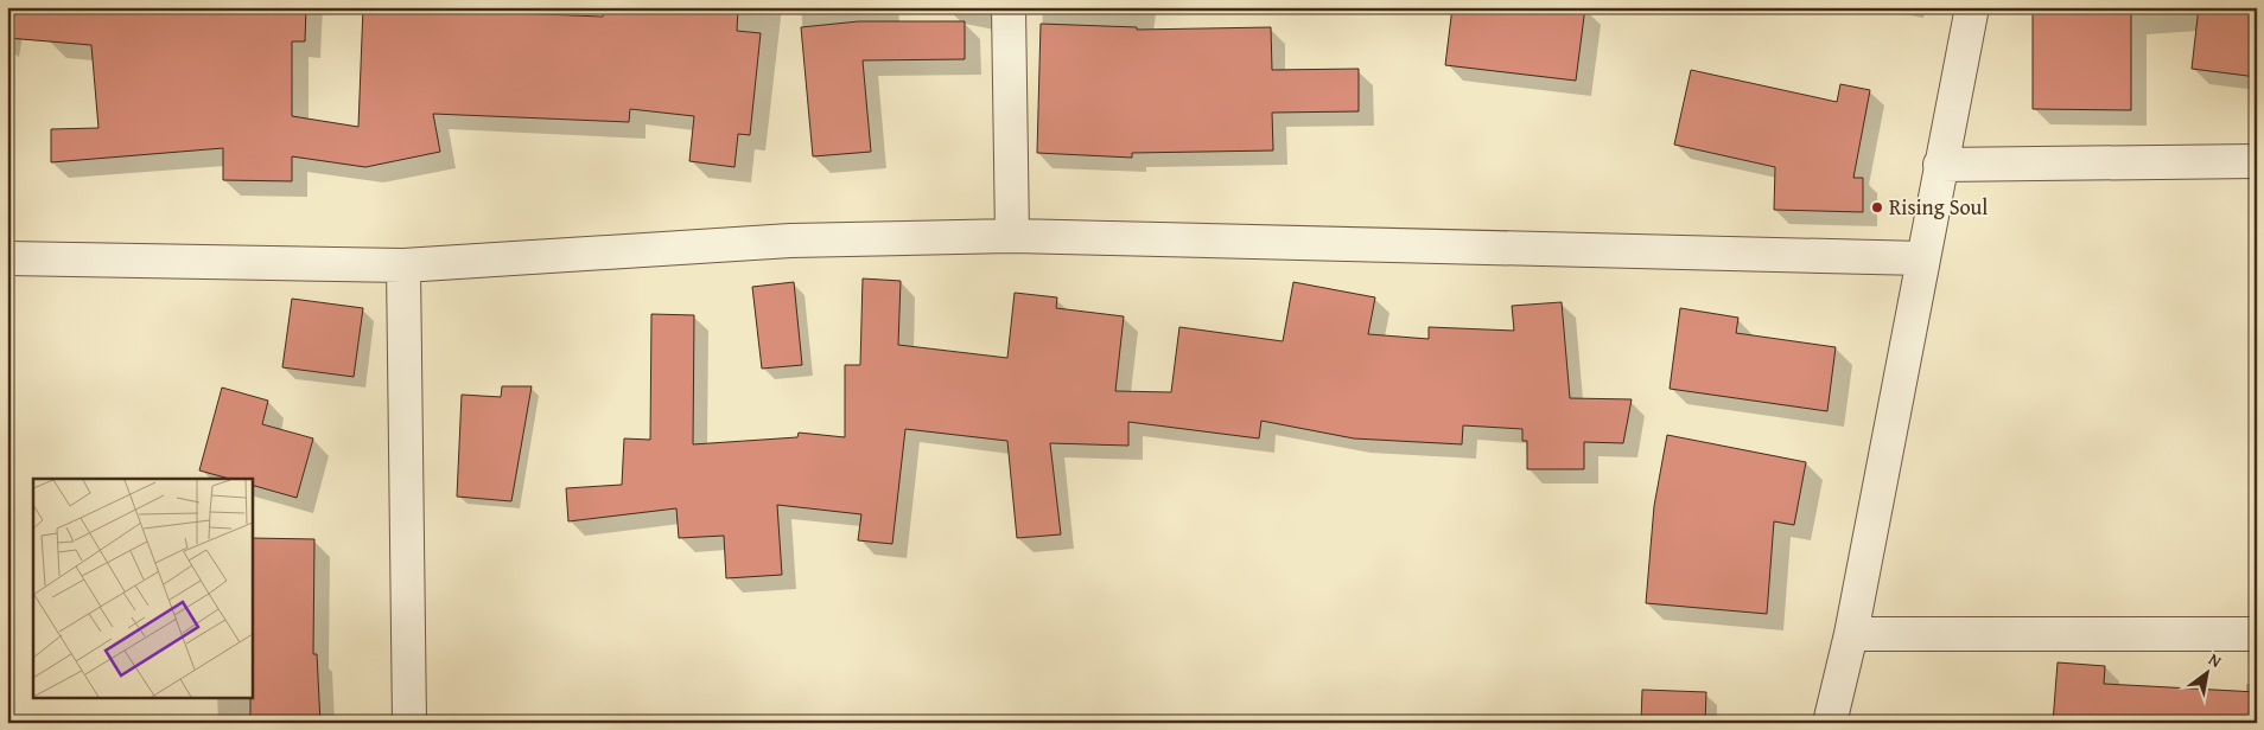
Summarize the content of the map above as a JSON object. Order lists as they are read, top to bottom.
{
  "places": ["Rising Soul"],
  "north": "top right"
}
